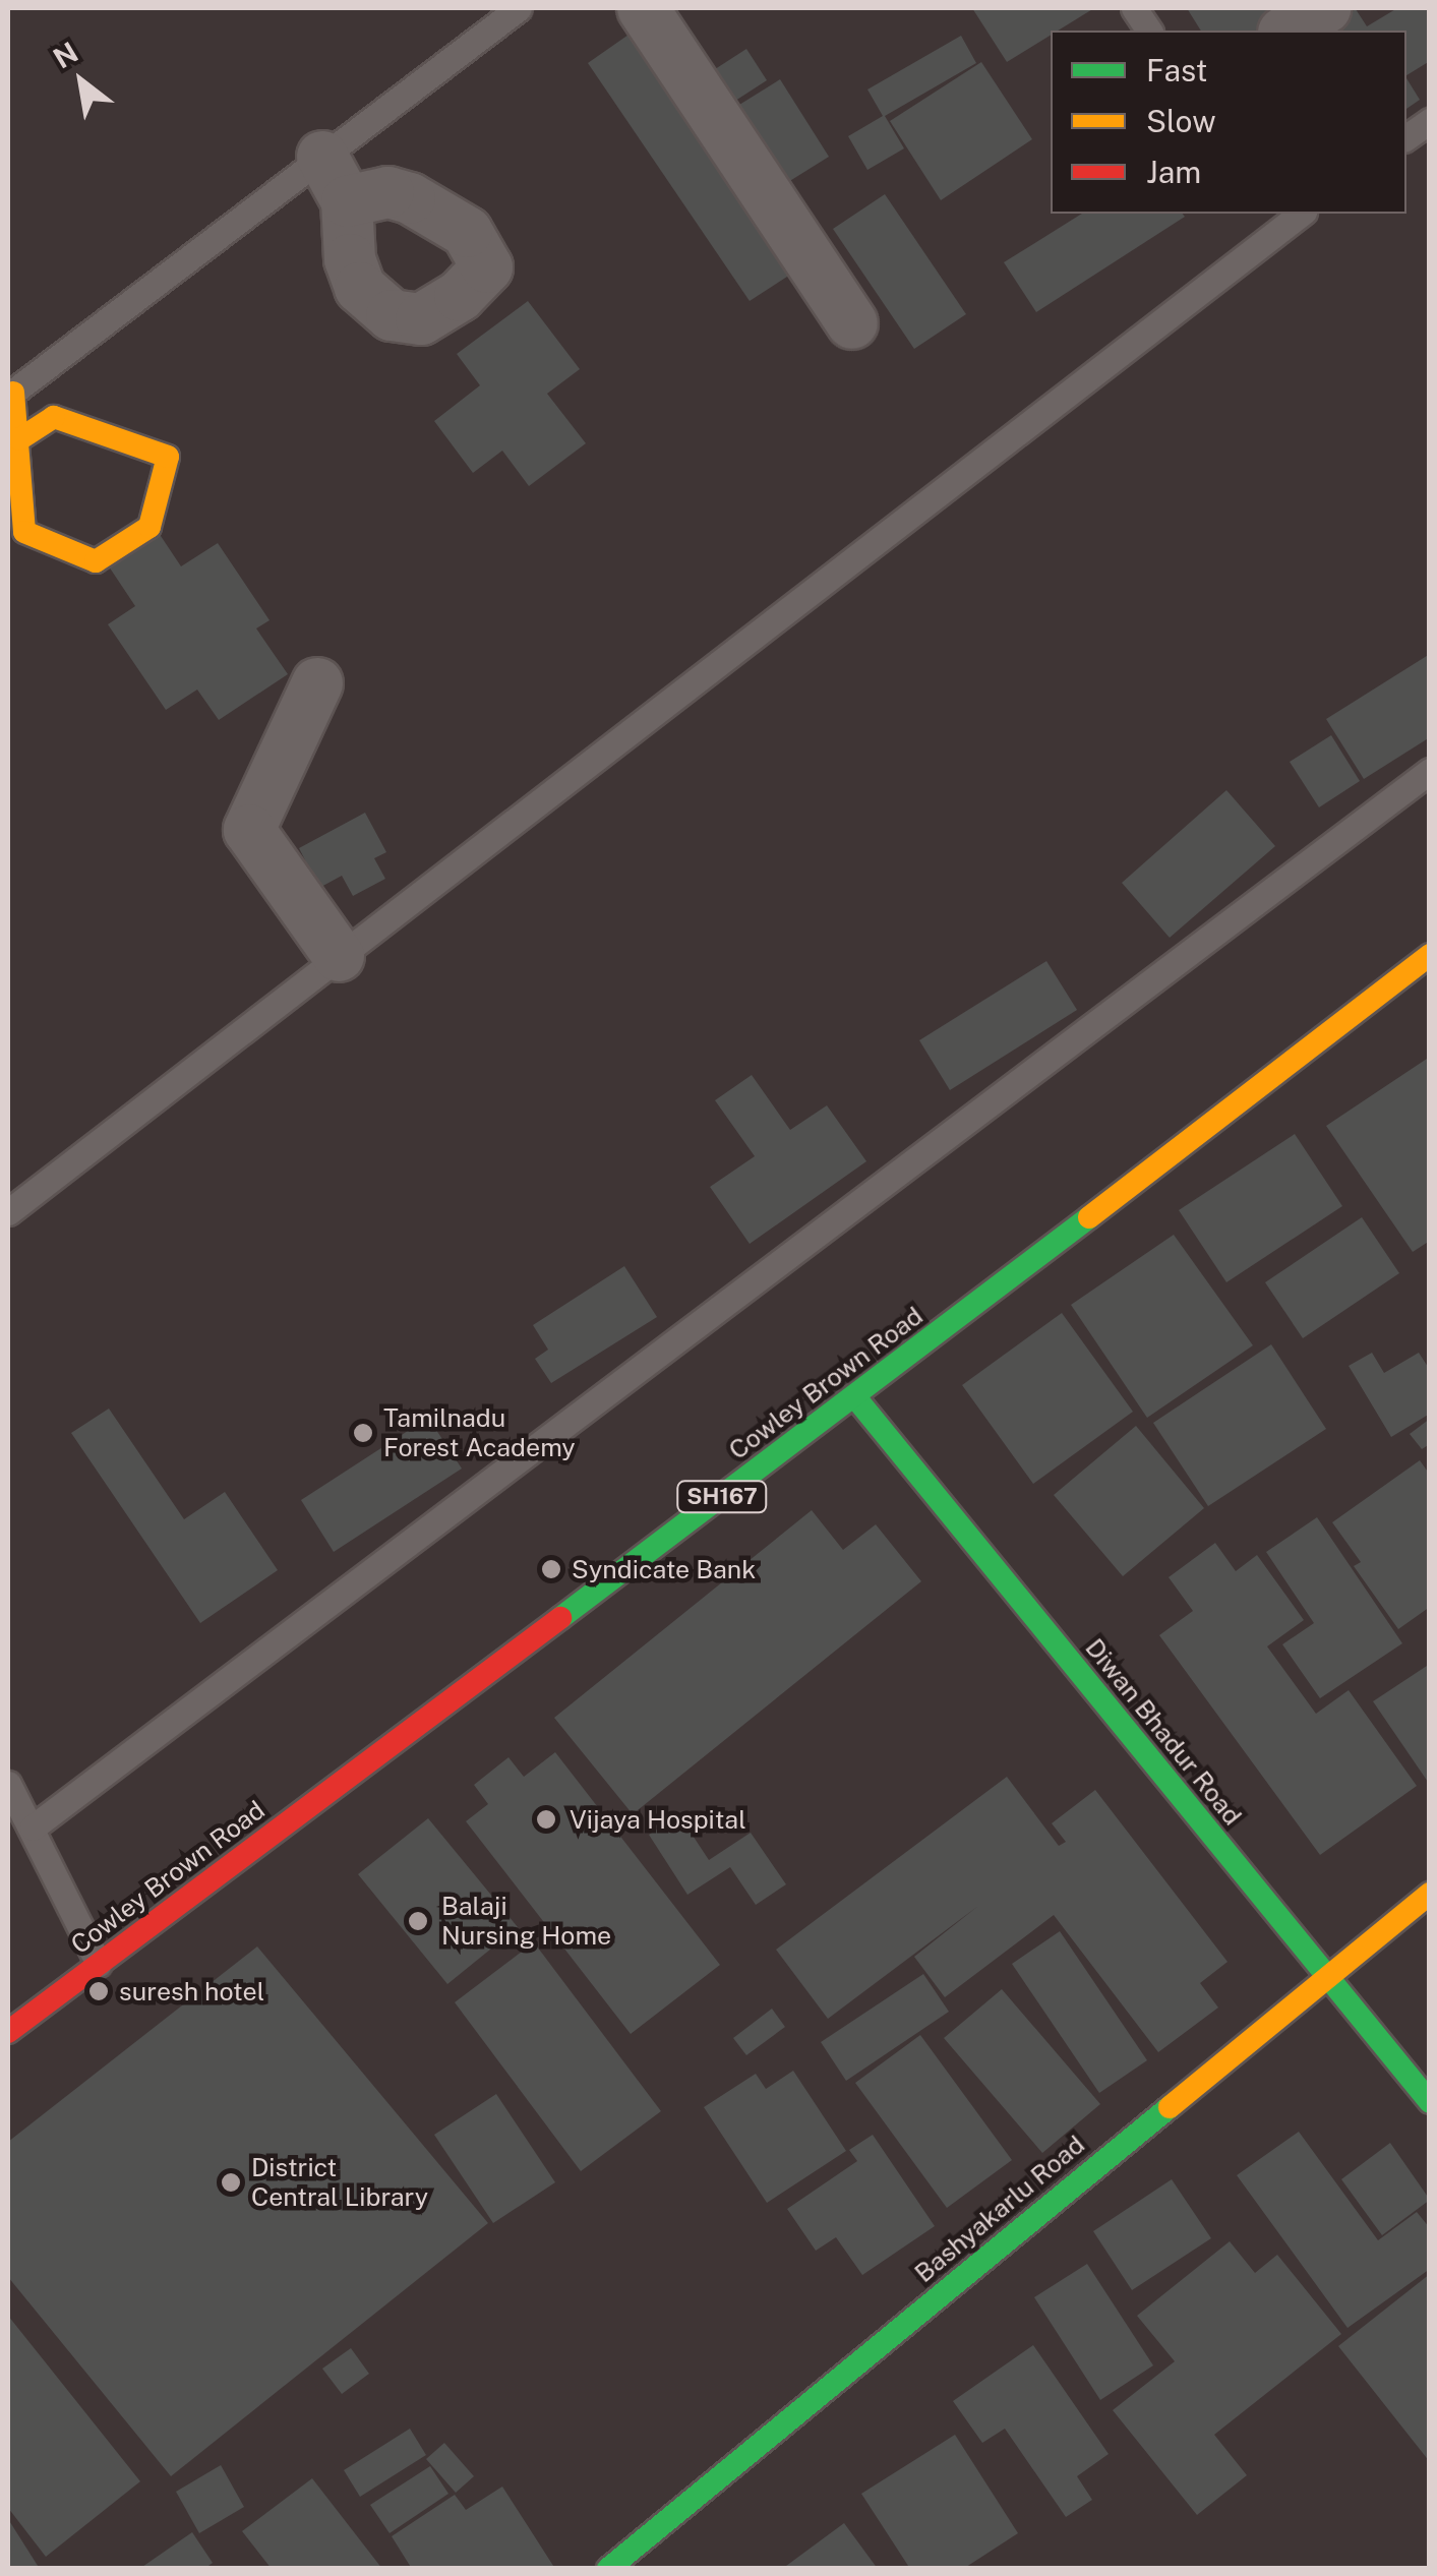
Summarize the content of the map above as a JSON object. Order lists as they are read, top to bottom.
{
  "streets": {
    "street": [
      "Cowley Brown Road",
      "SH167",
      "Diwan Bhadur Road",
      "Bashyakarlu Road"
    ]
  },
  "crossings": [
    ["Cowley Brown Road", "Diwan Bhadur Road"],
    ["Diwan Bhadur Road", "Bashyakarlu Road"]
  ],
  "places": [
    "Tamilnadu Forest Academy",
    "Syndicate Bank",
    "Vijaya Hospital",
    "Balaji Nursing Home",
    "suresh hotel",
    "District Central Library"
  ],
  "legend": ["Fast", "Slow", "Jam"],
  "north": "top left"
}
